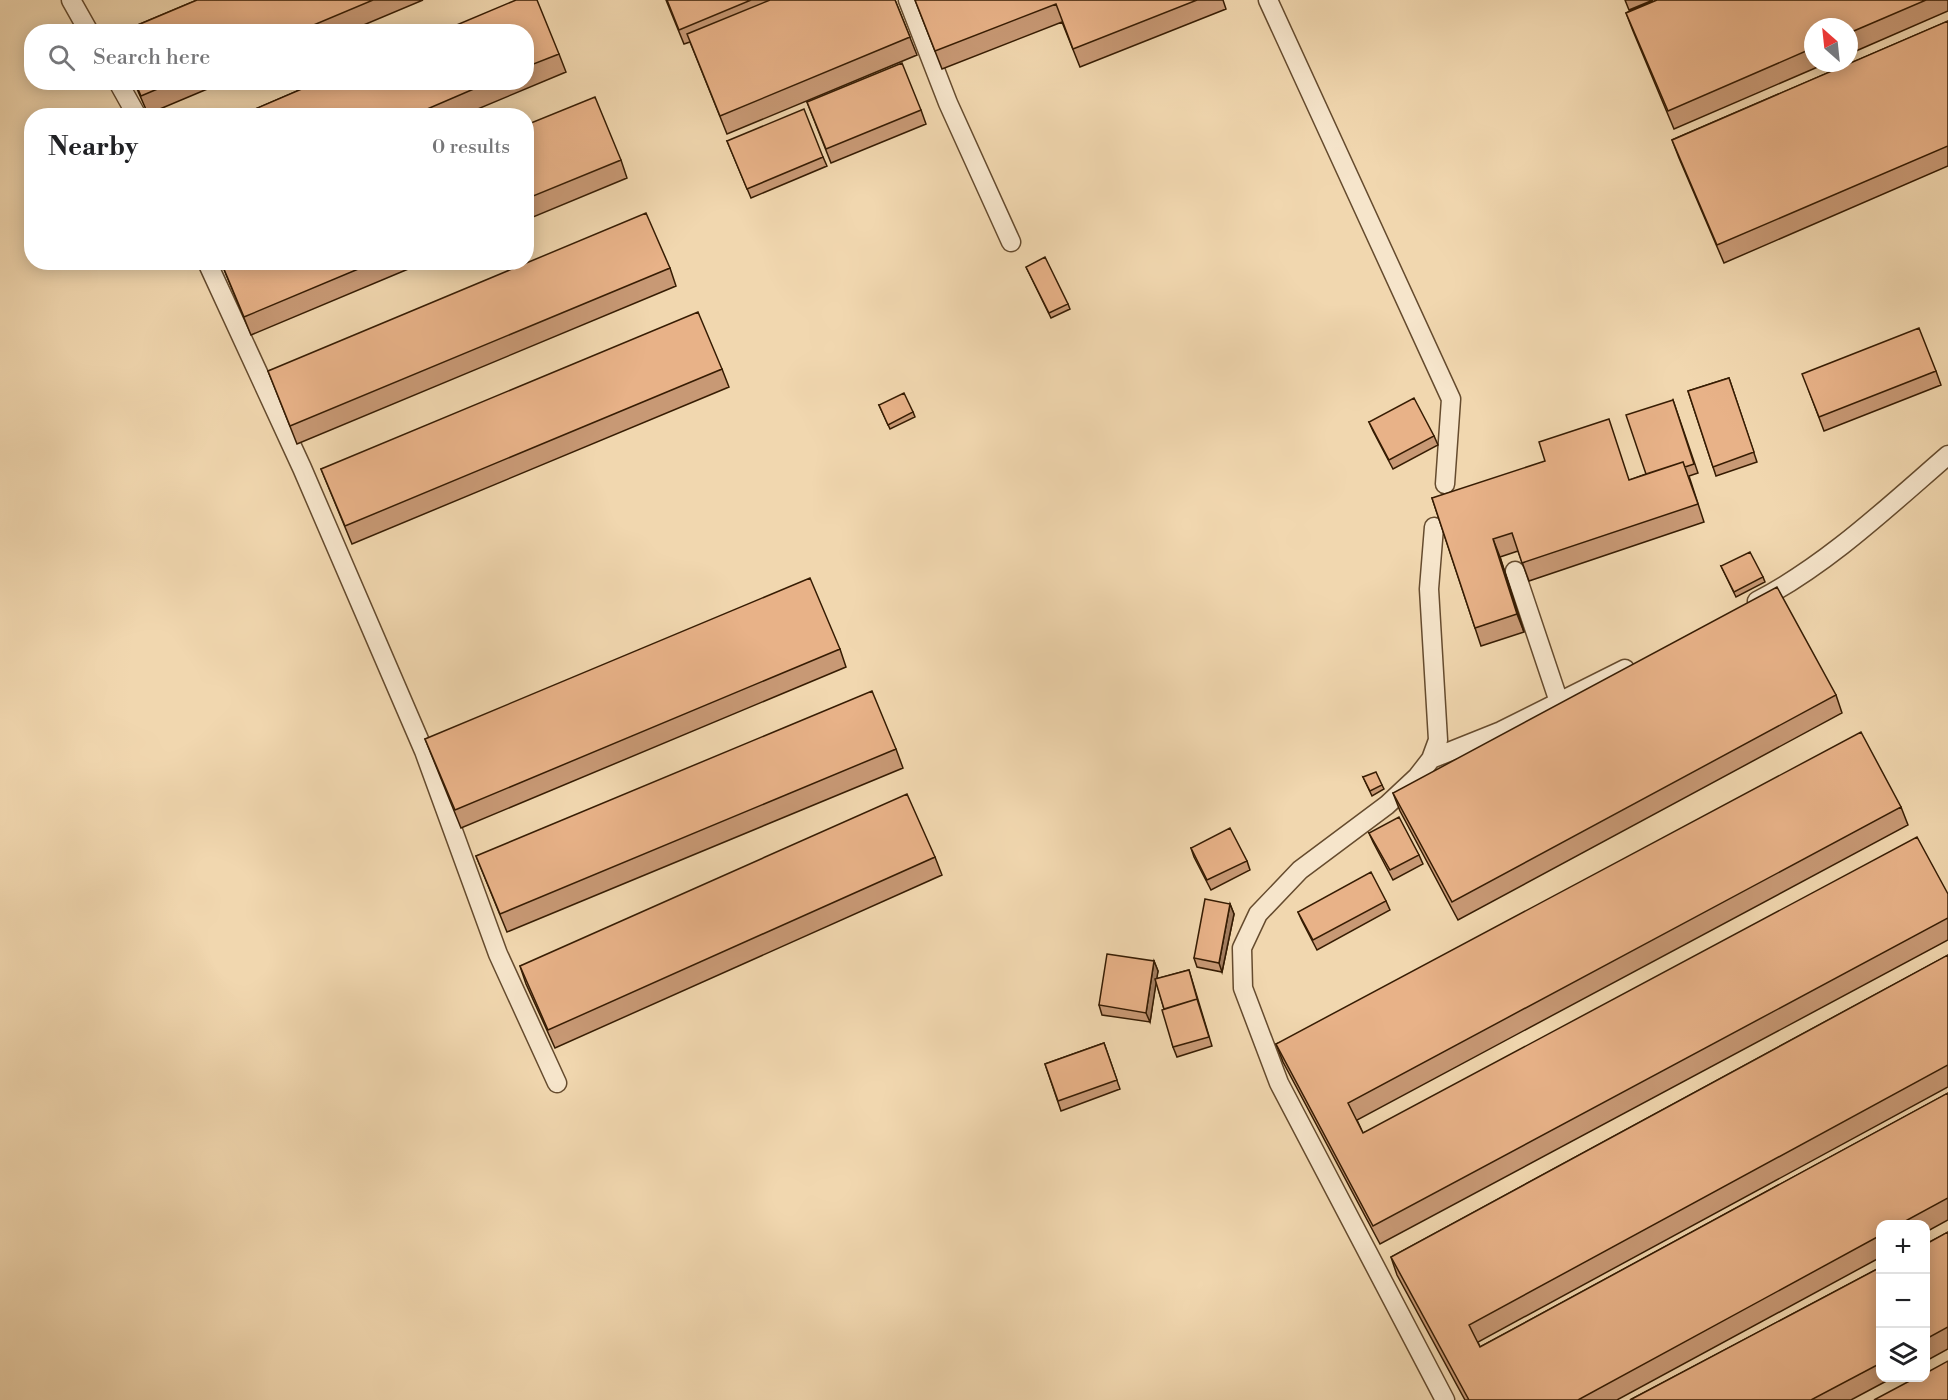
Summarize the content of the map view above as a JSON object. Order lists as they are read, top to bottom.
{
  "north": "top left",
  "page": {
    "search": "Search here",
    "heading": ["Nearby", "0 results"],
    "map_buttons": ["+", "−"]
  }
}
